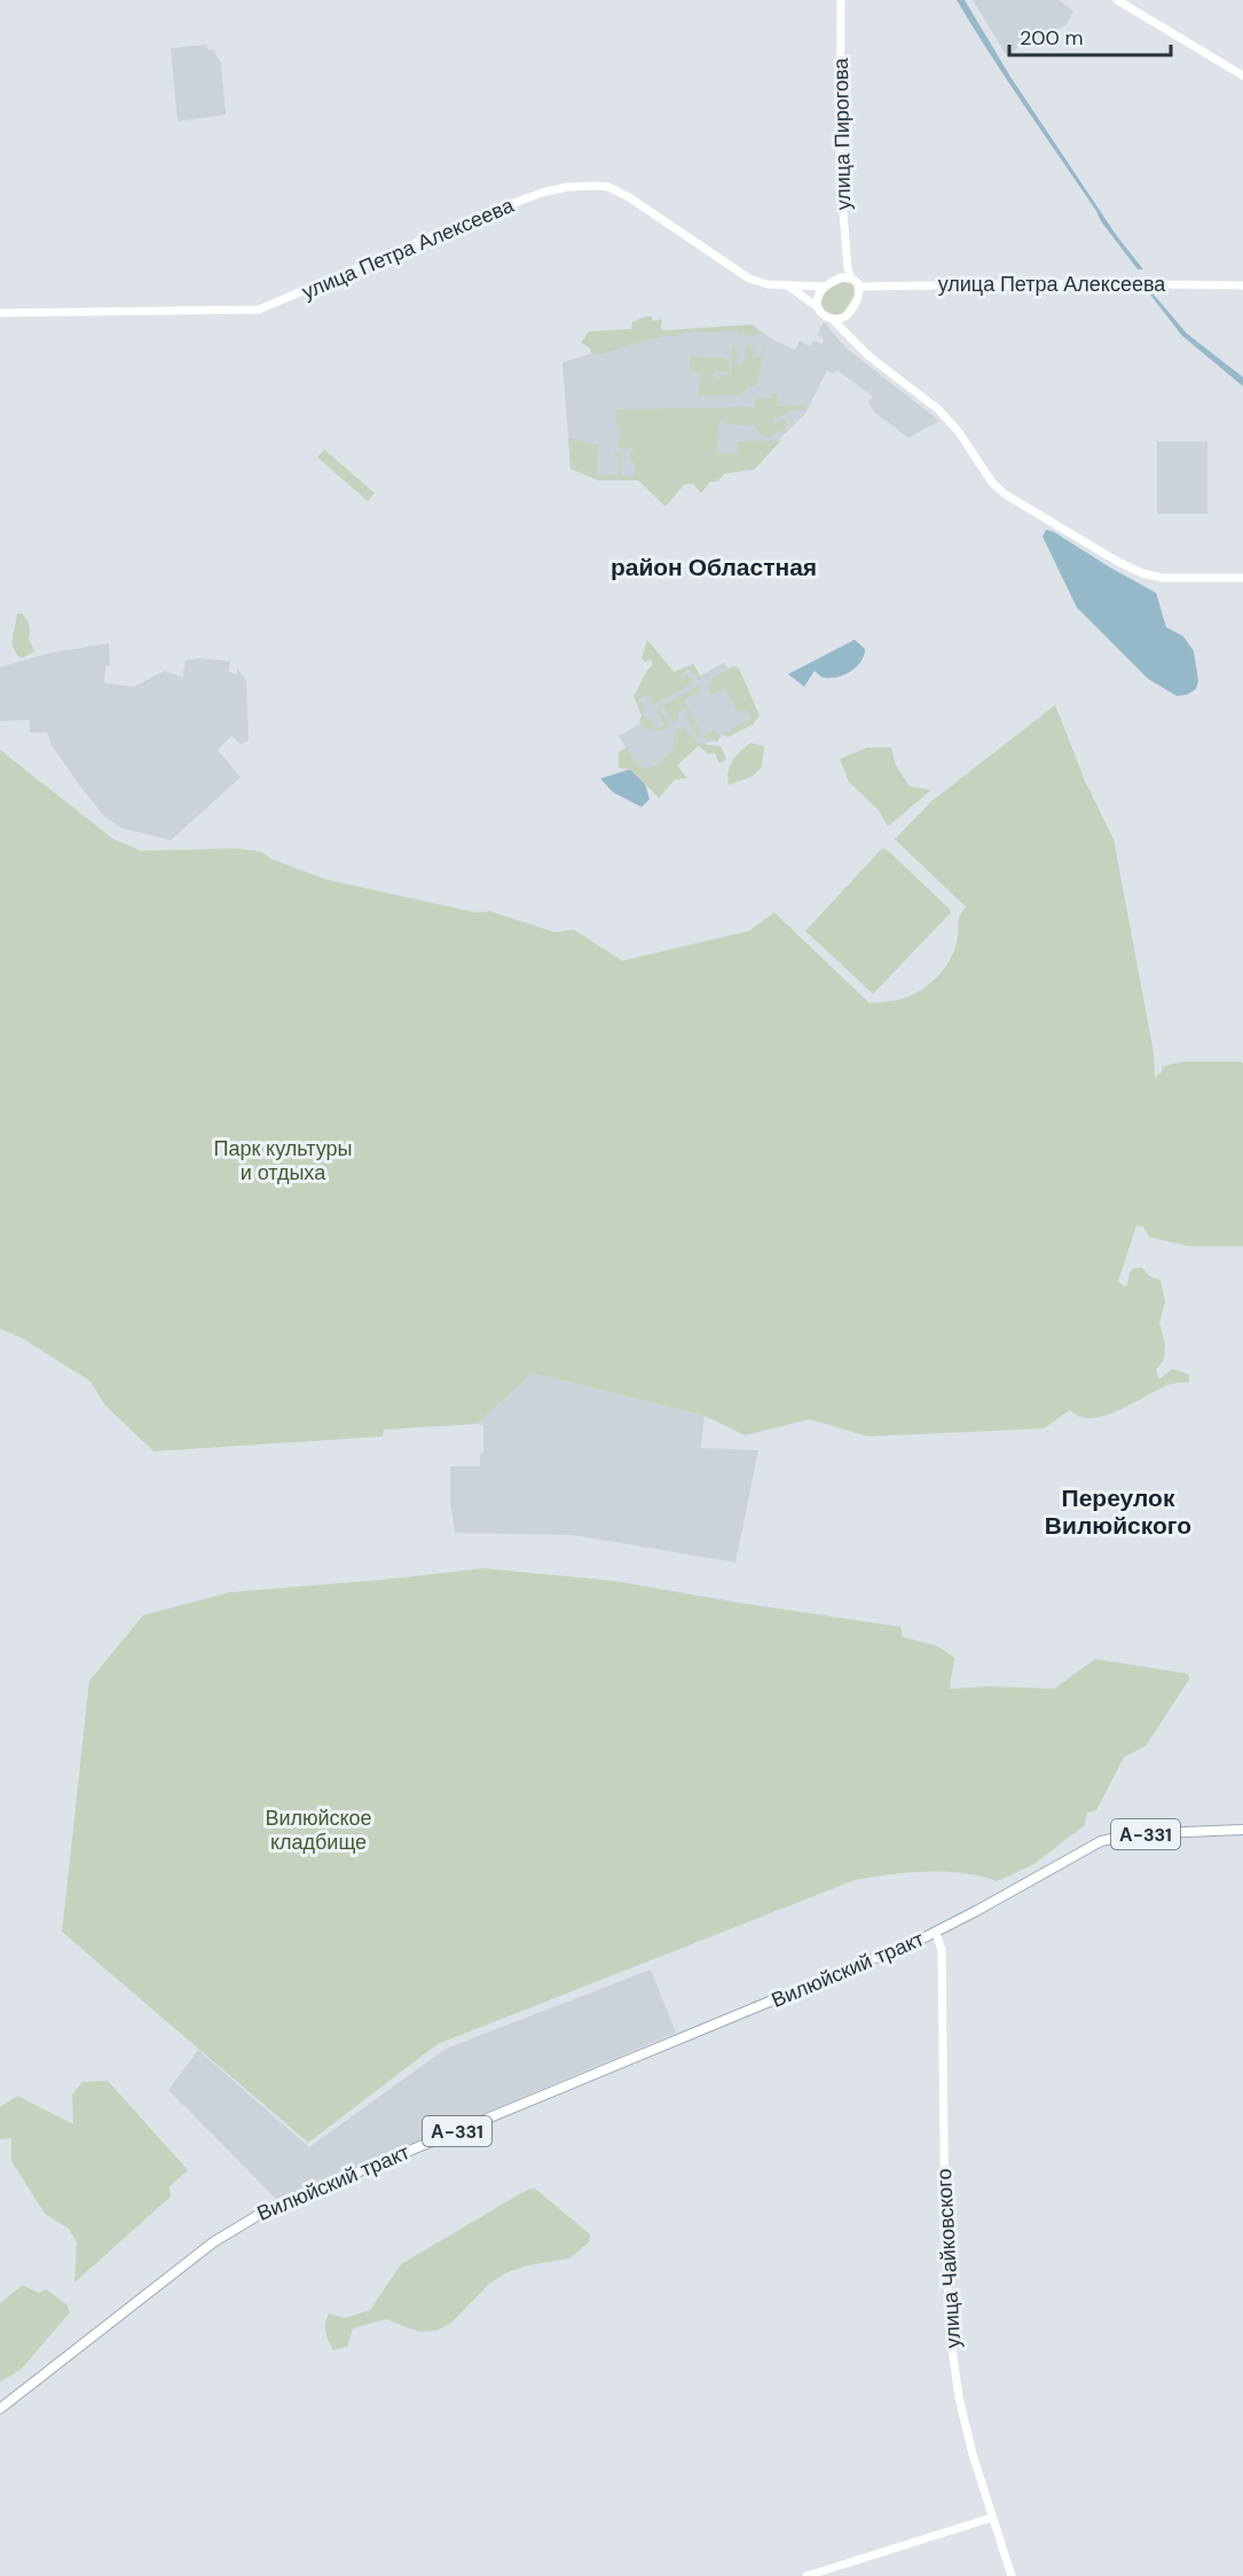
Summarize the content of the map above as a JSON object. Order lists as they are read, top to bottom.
{
  "streets": {
    "main road": ["А-331", "Вилюйский тракт"],
    "street": ["улица Пирогова", "улица Петра Алексеева", "улица Чайковского"]
  },
  "crossings": [
    ["улица Пирогова", "улица Петра Алексеева"],
    ["А-331", "Вилюйский тракт"],
    ["А-331", "улица Чайковского"],
    ["Вилюйский тракт", "улица Чайковского"]
  ],
  "districts": ["район Областная", "Переулок Вилюйского"],
  "parks": ["Парк культуры и отдыха", "Вилюйское кладбище"],
  "scale_bar": "200 m"
}
